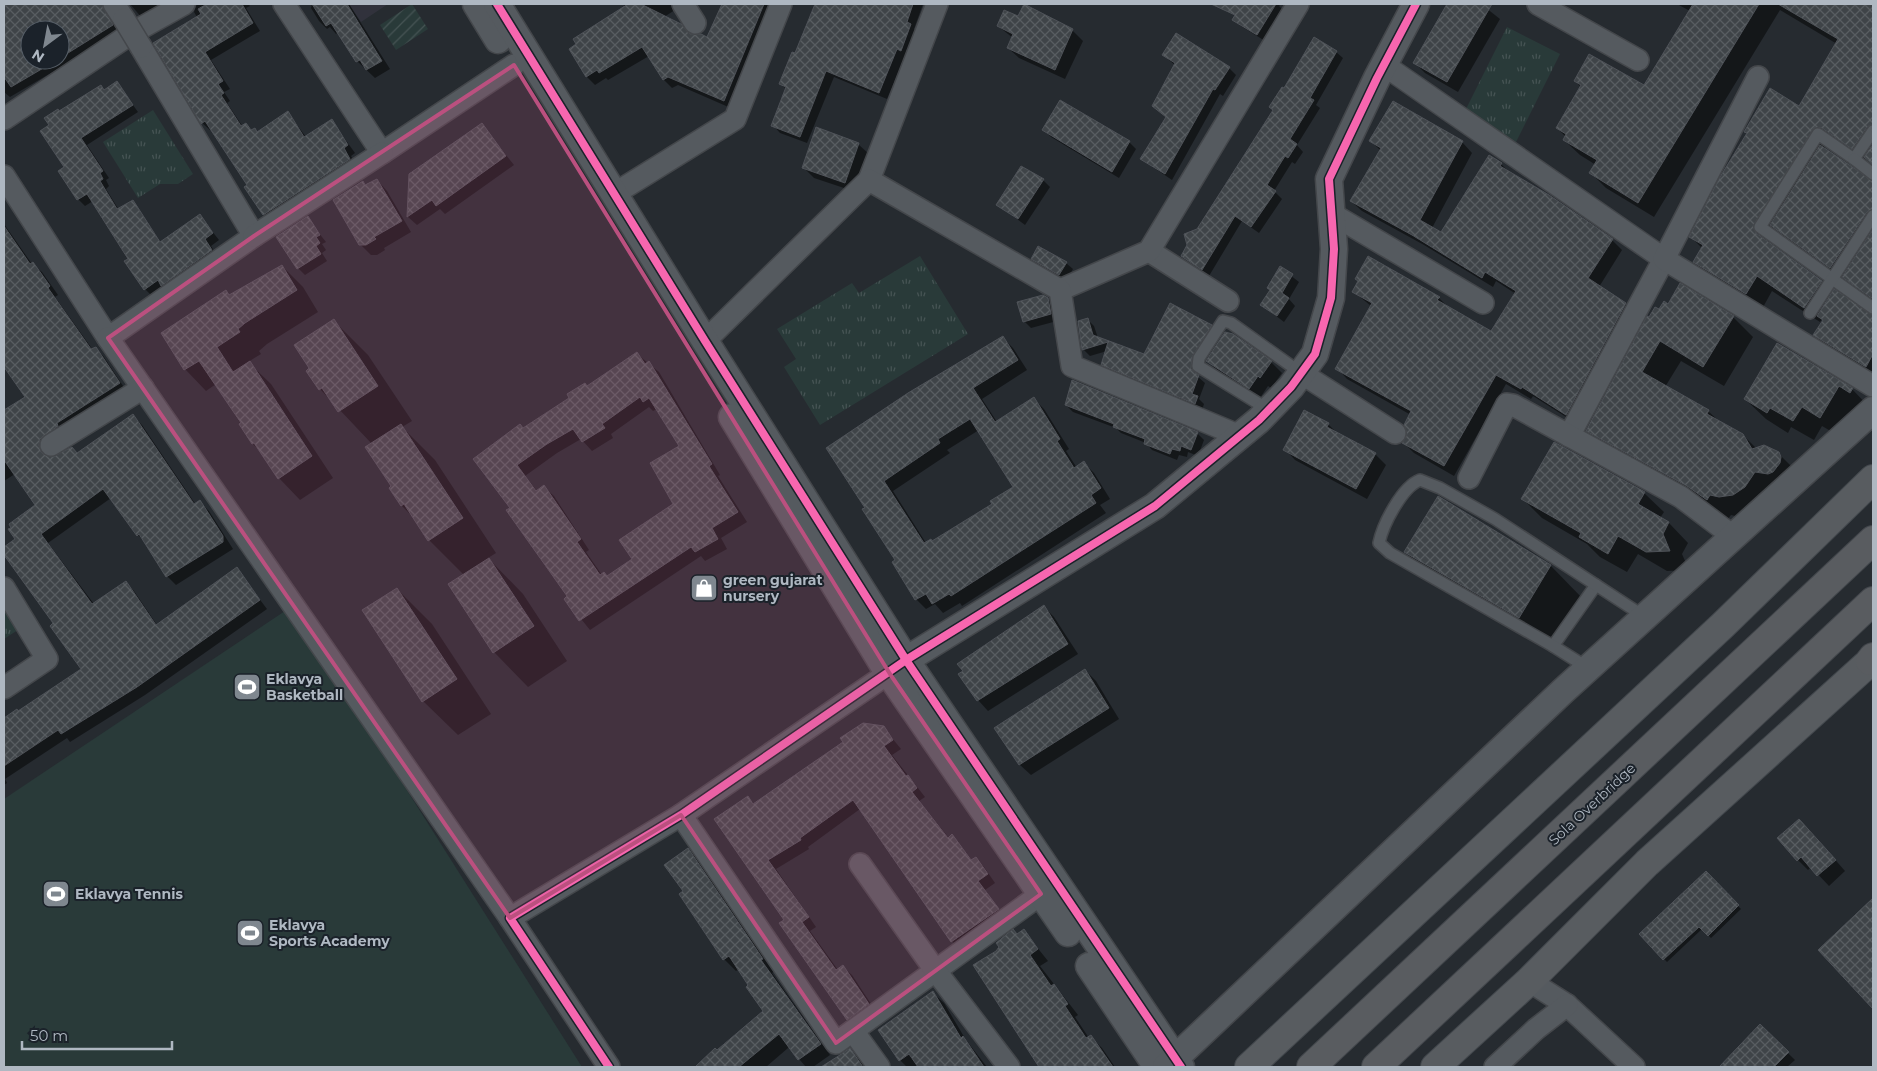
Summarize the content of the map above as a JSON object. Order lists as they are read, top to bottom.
{
  "streets": {
    "highway": ["Sola Overbridge"]
  },
  "places": {
    "shop": ["green gujarat nursery"],
    "sports": ["Eklavya Basketball", "Eklavya Tennis", "Eklavya Sports Academy"]
  },
  "scale_bar": "50 m",
  "north": "bottom left"
}
